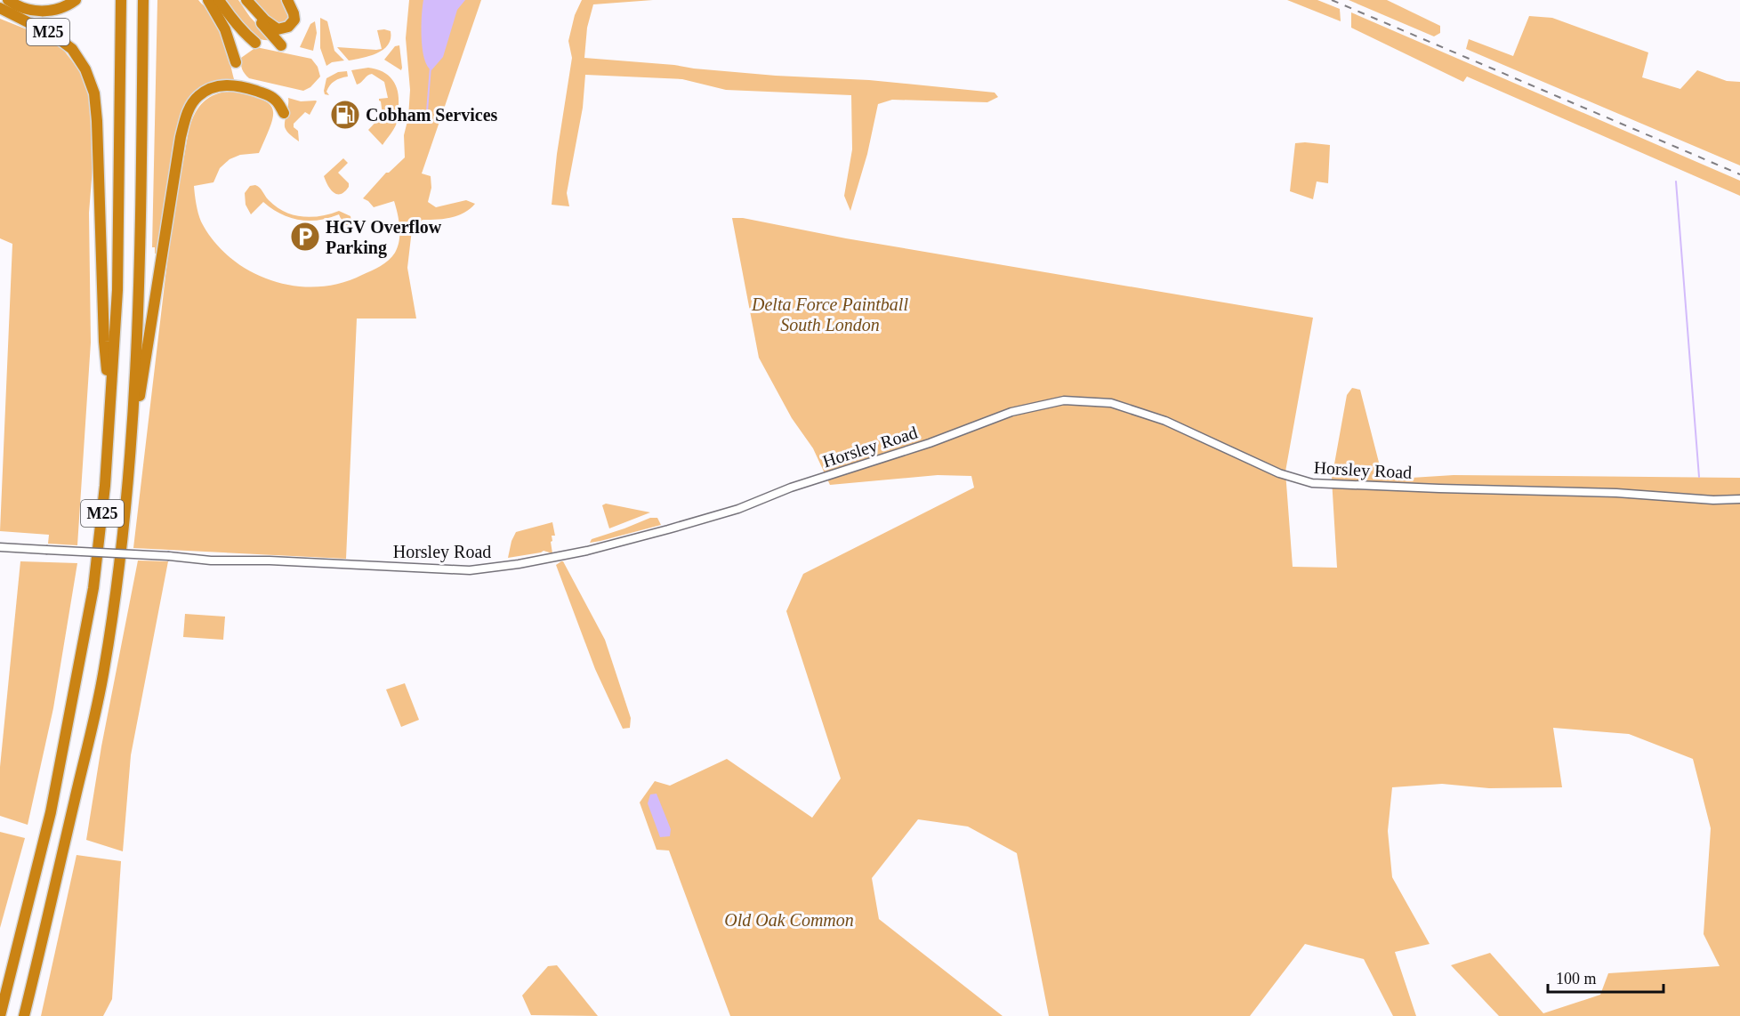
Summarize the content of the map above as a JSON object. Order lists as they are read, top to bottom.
{
  "streets": {
    "highway": ["M25"],
    "street": ["Horsley Road"]
  },
  "parks": ["Delta Force Paintball South London", "Old Oak Common"],
  "places": {
    "fuel station": ["Cobham Services"],
    "parking": ["HGV Overflow Parking"]
  },
  "scale_bar": "100 m"
}
